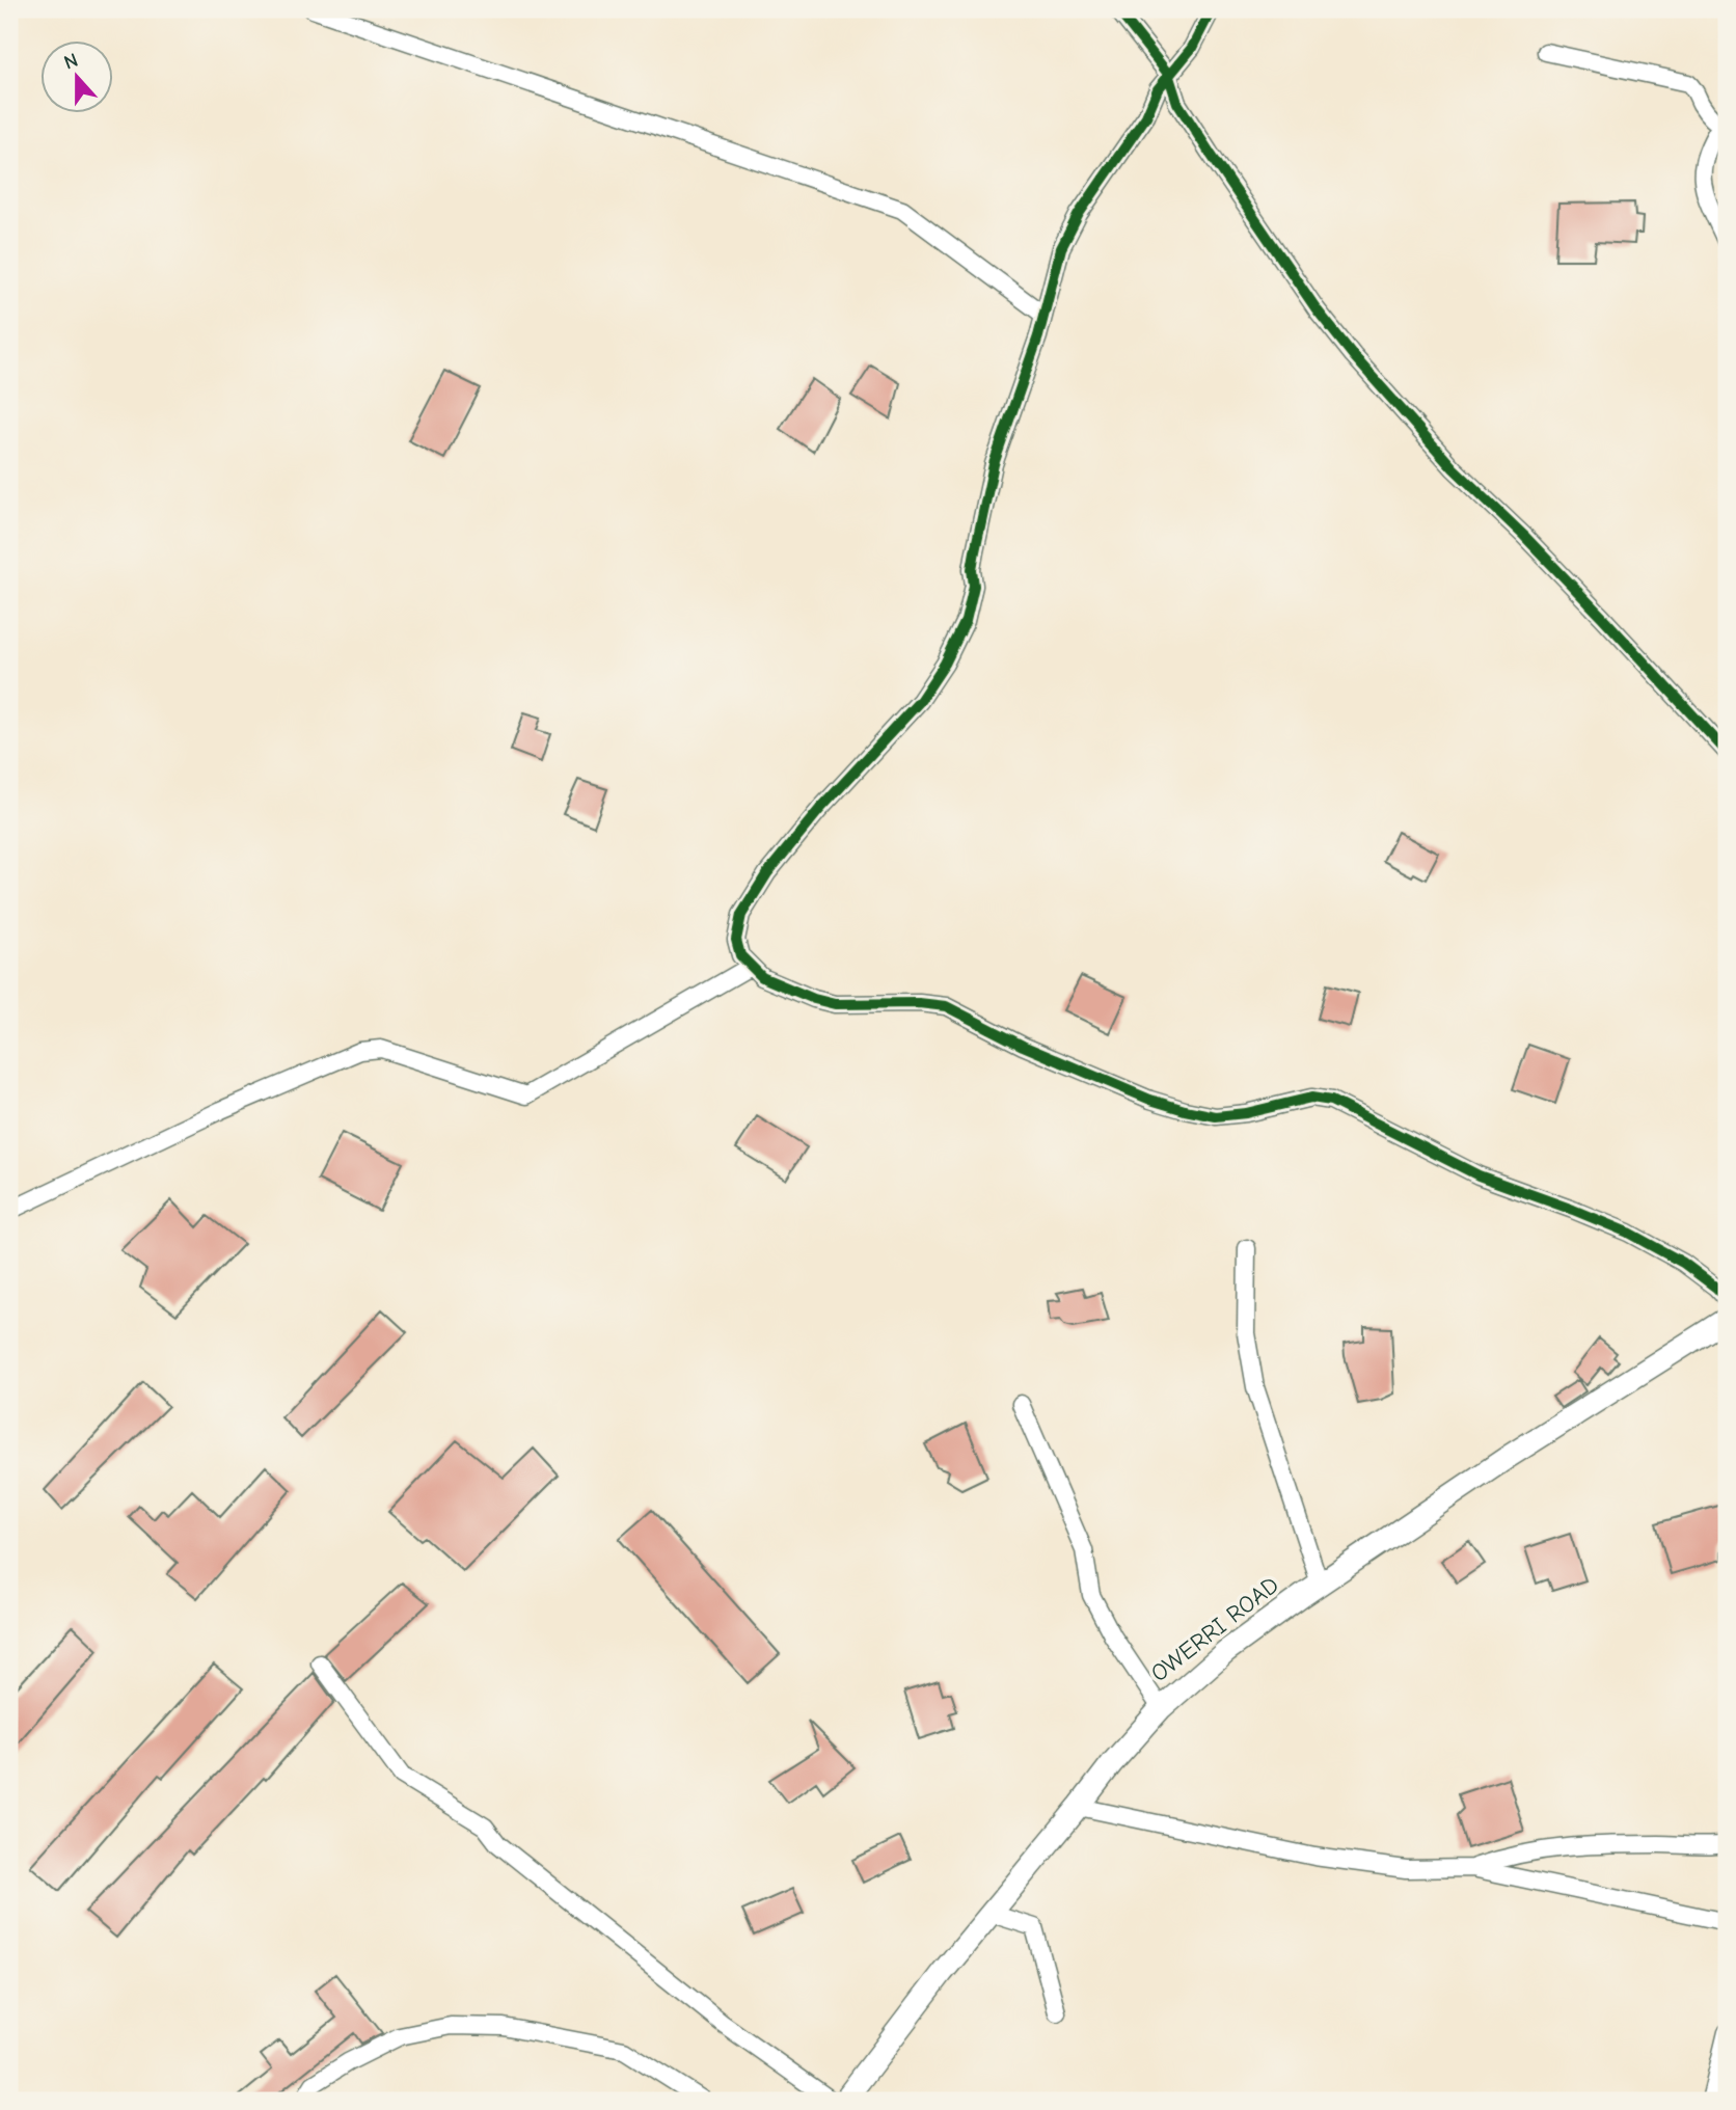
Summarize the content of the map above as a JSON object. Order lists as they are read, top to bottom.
{
  "streets": {
    "main road": ["OWERRI ROAD"]
  },
  "north": "top"
}
